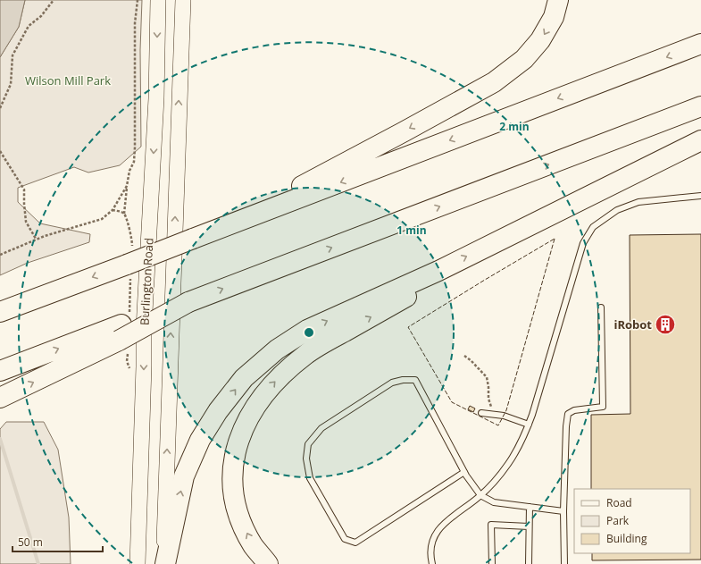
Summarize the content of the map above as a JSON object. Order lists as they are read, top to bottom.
{
  "streets": {
    "main road": ["Burlington Road"]
  },
  "parks": ["Wilson Mill Park"],
  "places": {
    "building": ["iRobot"]
  },
  "legend": ["Road", "Park", "Building"],
  "scale_bar": "50 m",
  "rings": ["2 min", "1 min"]
}
